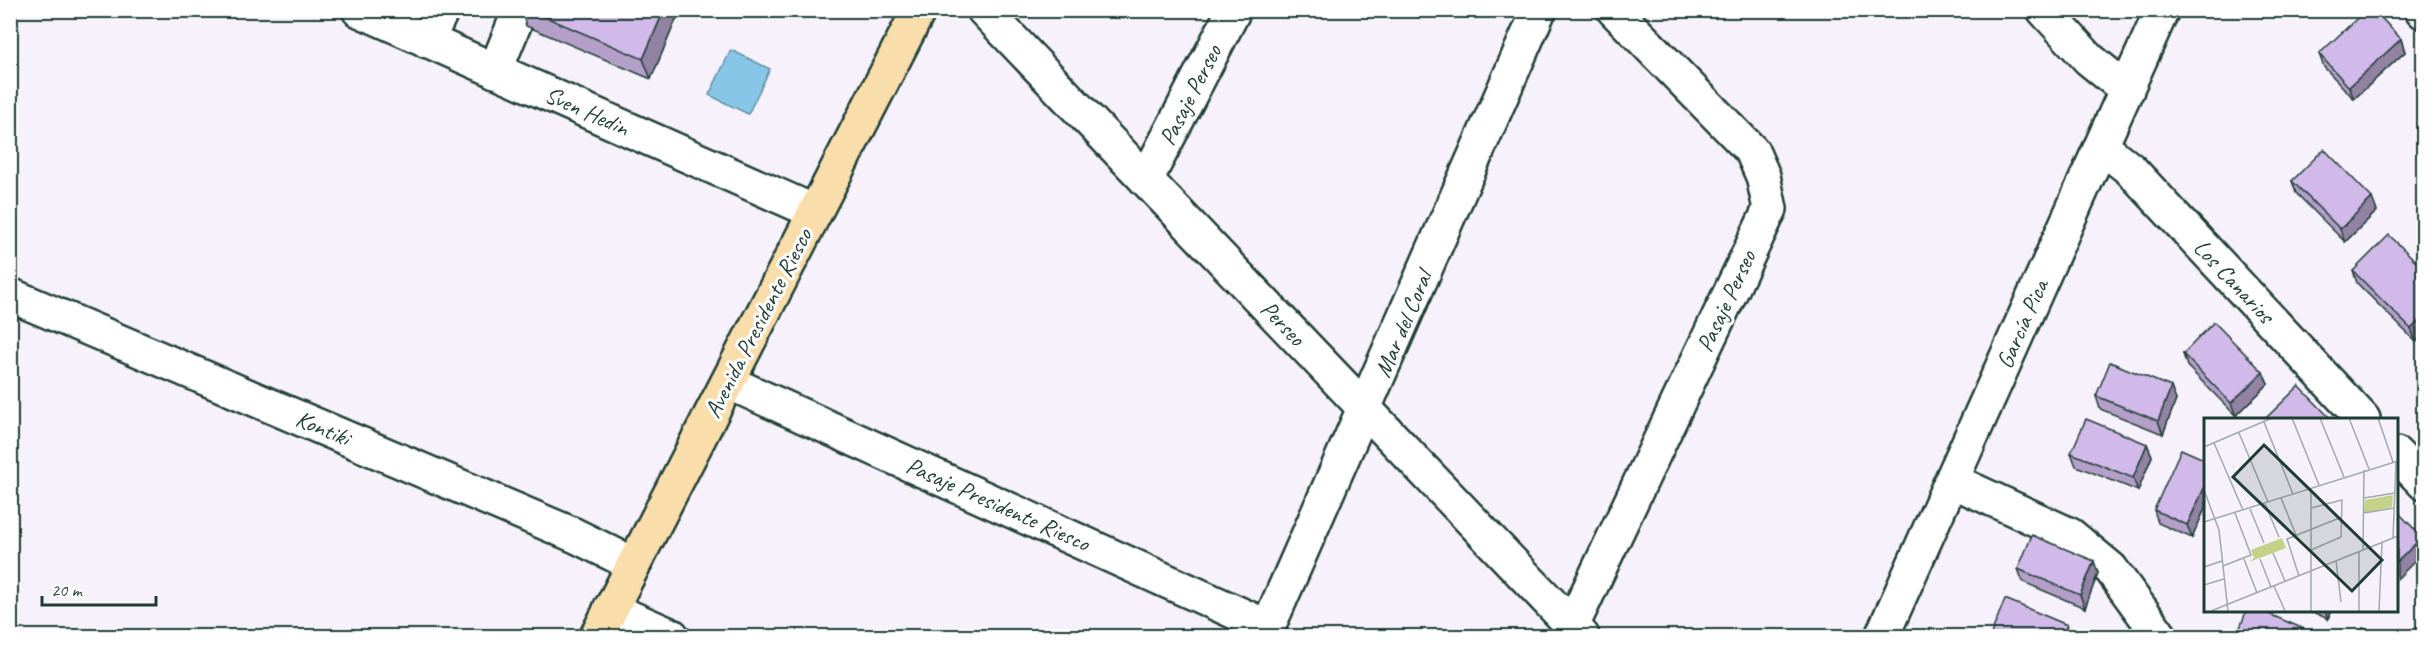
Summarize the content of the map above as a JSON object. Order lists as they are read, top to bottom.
{
  "streets": {
    "main road": ["Avenida Presidente Riesco"],
    "street": [
      "Pasaje Perseo",
      "Sven Hedin",
      "Los Canarios",
      "Perseo",
      "Mar del Coral",
      "García Pica",
      "Kontiki",
      "Pasaje Presidente Riesco"
    ]
  },
  "crossings": [
    ["Pasaje Perseo", "Perseo"],
    ["Sven Hedin", "Avenida Presidente Riesco"],
    ["Los Canarios", "García Pica"],
    ["Avenida Presidente Riesco", "Kontiki"],
    ["Avenida Presidente Riesco", "Pasaje Presidente Riesco"],
    ["Perseo", "Mar del Coral"],
    ["Mar del Coral", "Pasaje Presidente Riesco"]
  ],
  "scale_bar": "20 m"
}
